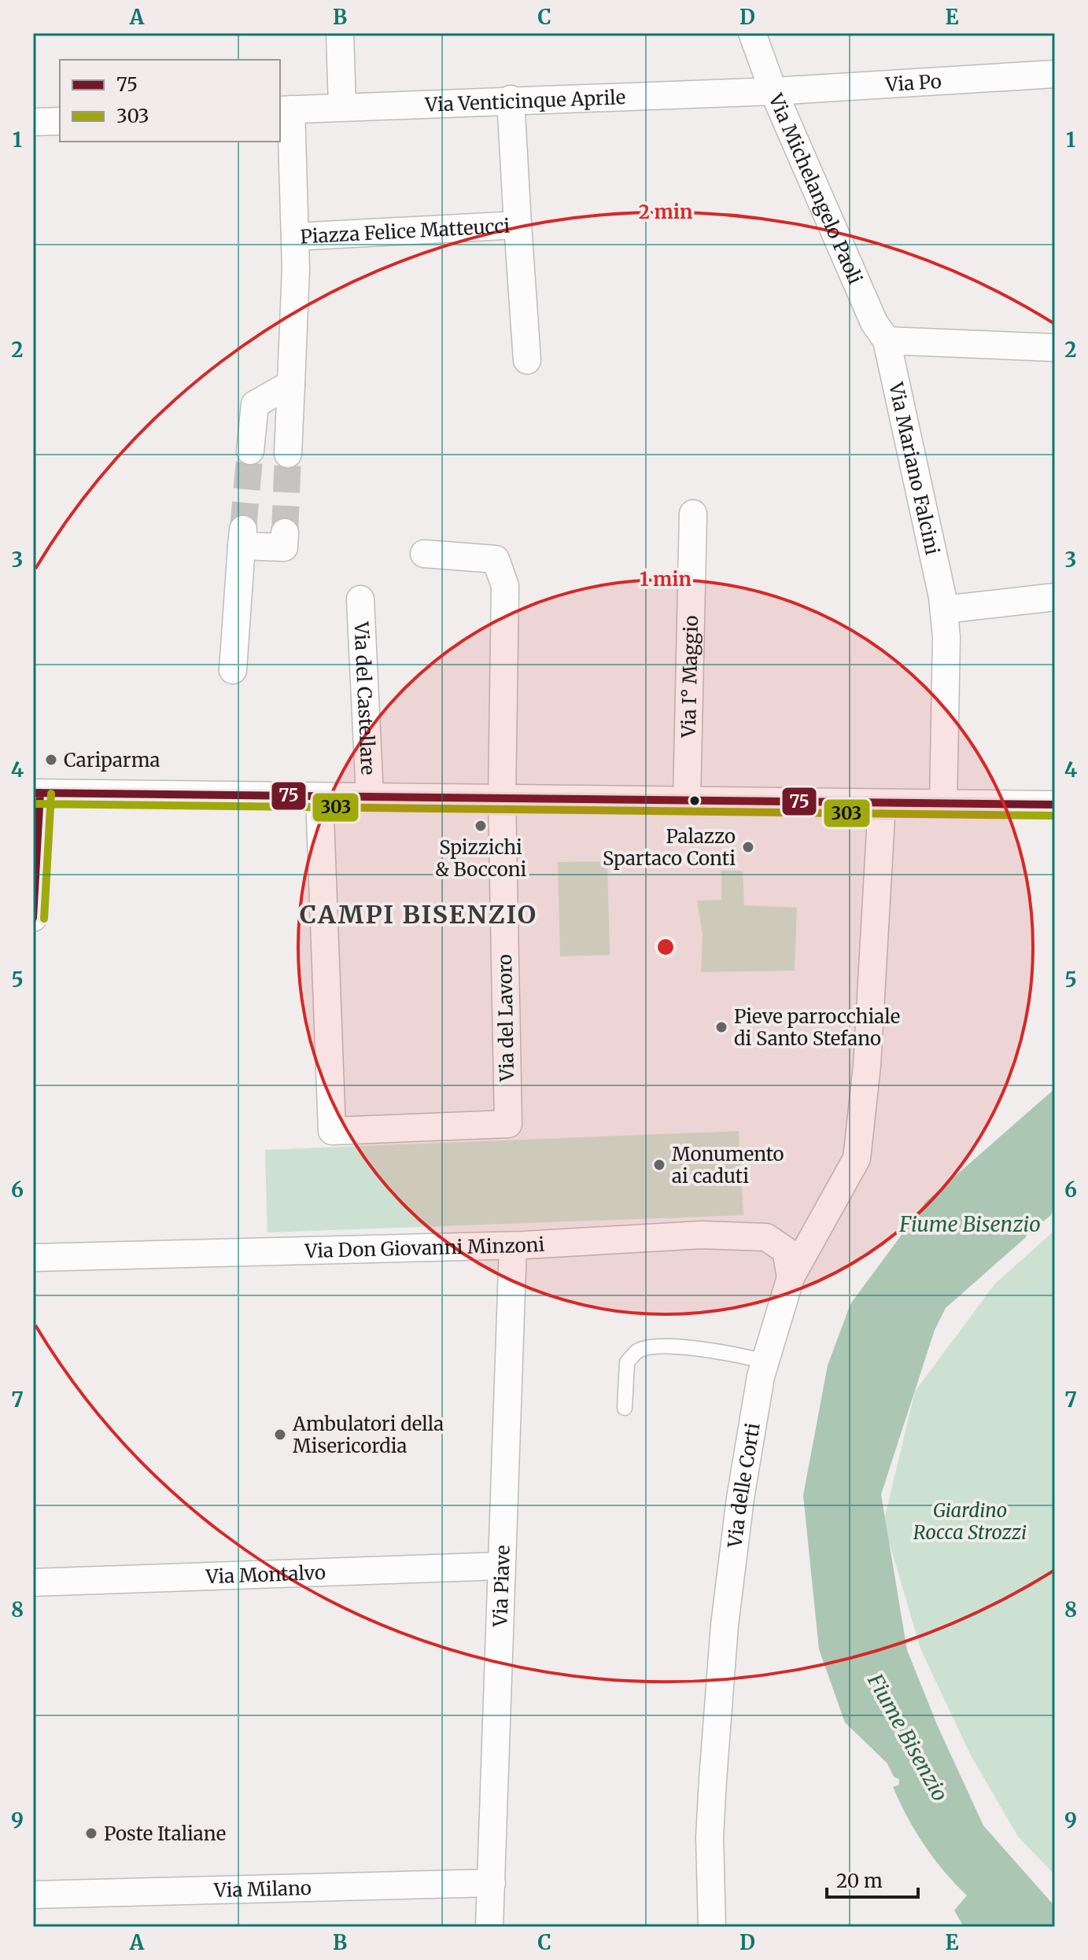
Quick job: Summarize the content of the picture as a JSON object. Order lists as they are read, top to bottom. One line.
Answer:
{"streets":{"street":["Via Po","Via Venticinque Aprile","Via Michelangelo Paoli","Piazza Felice Matteucci","Via Mariano Falcini","Via I° Maggio","Via del Castellare","Via del Lavoro","Via Don Giovanni Minzoni","Via delle Corti","Via Montalvo","Via Piave","Via Milano"]},"crossings":[["Via Po","Via Venticinque Aprile"],["Via Po","Via Michelangelo Paoli"],["Via Venticinque Aprile","Via Michelangelo Paoli"],["Via Venticinque Aprile","Piazza Felice Matteucci"],["Via Michelangelo Paoli","Via Mariano Falcini"],["Via Don Giovanni Minzoni","Via delle Corti"],["Via Don Giovanni Minzoni","Via Piave"],["Via Montalvo","Via Piave"],["Via Piave","Via Milano"]],"districts":["CAMPI BISENZIO"],"water":["Fiume Bisenzio"],"parks":["Giardino Rocca Strozzi"],"places":["Cariparma","Spizzichi & Bocconi","Palazzo Spartaco Conti","Pieve parrocchiale di Santo Stefano","Monumento ai caduti","Ambulatori della Misericordia","Poste Italiane"],"lines":["transit line 75","transit line 303"],"legend":["75","303"],"scale_bar":"20 m","grid":{"columns":["A","B","C","D","E"],"rows":["1","2","3","4","5","6","7","8","9"]},"rings":["2 min","1 min"]}
